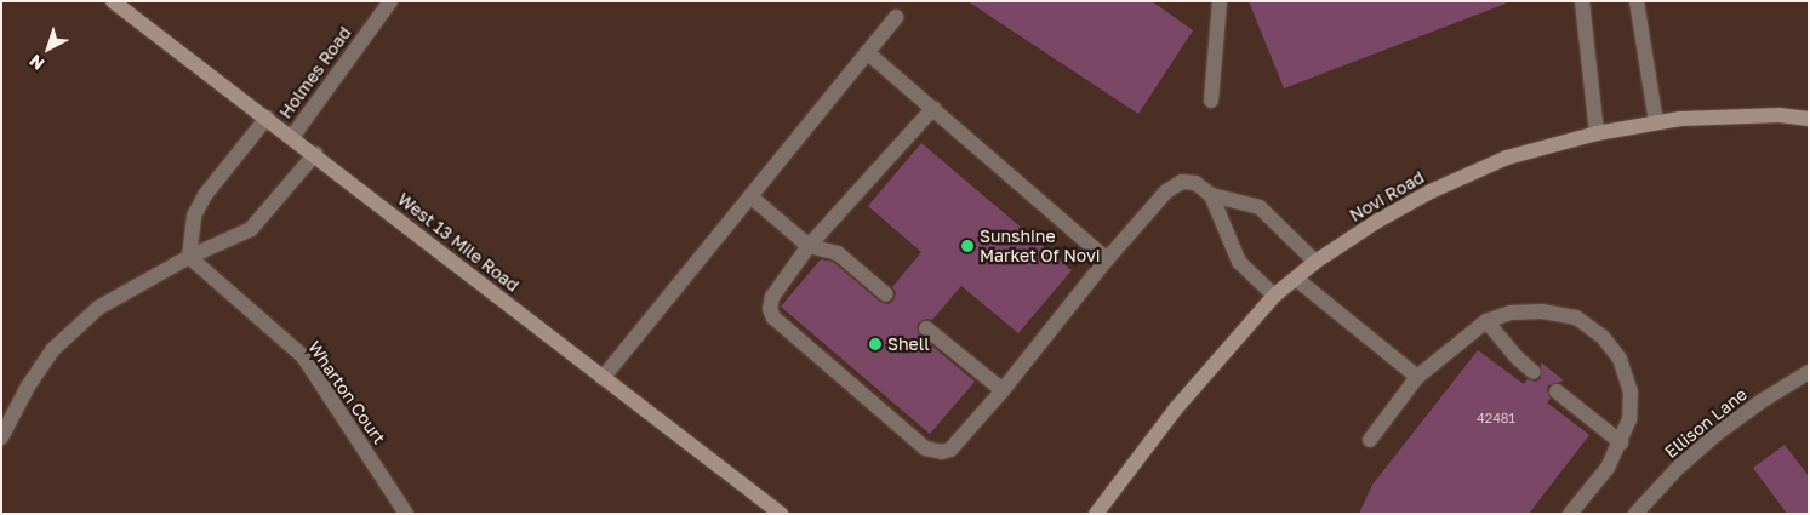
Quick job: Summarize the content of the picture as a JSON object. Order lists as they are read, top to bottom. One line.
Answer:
{"streets":{"main road":["Novi Road","West 13 Mile Road"],"street":["Holmes Road","Wharton Court","Ellison Lane"]},"crossings":[["Holmes Road","West 13 Mile Road"]],"places":["Sunshine Market Of Novi","Shell"],"house_numbers":["42481"],"north":"bottom left"}
